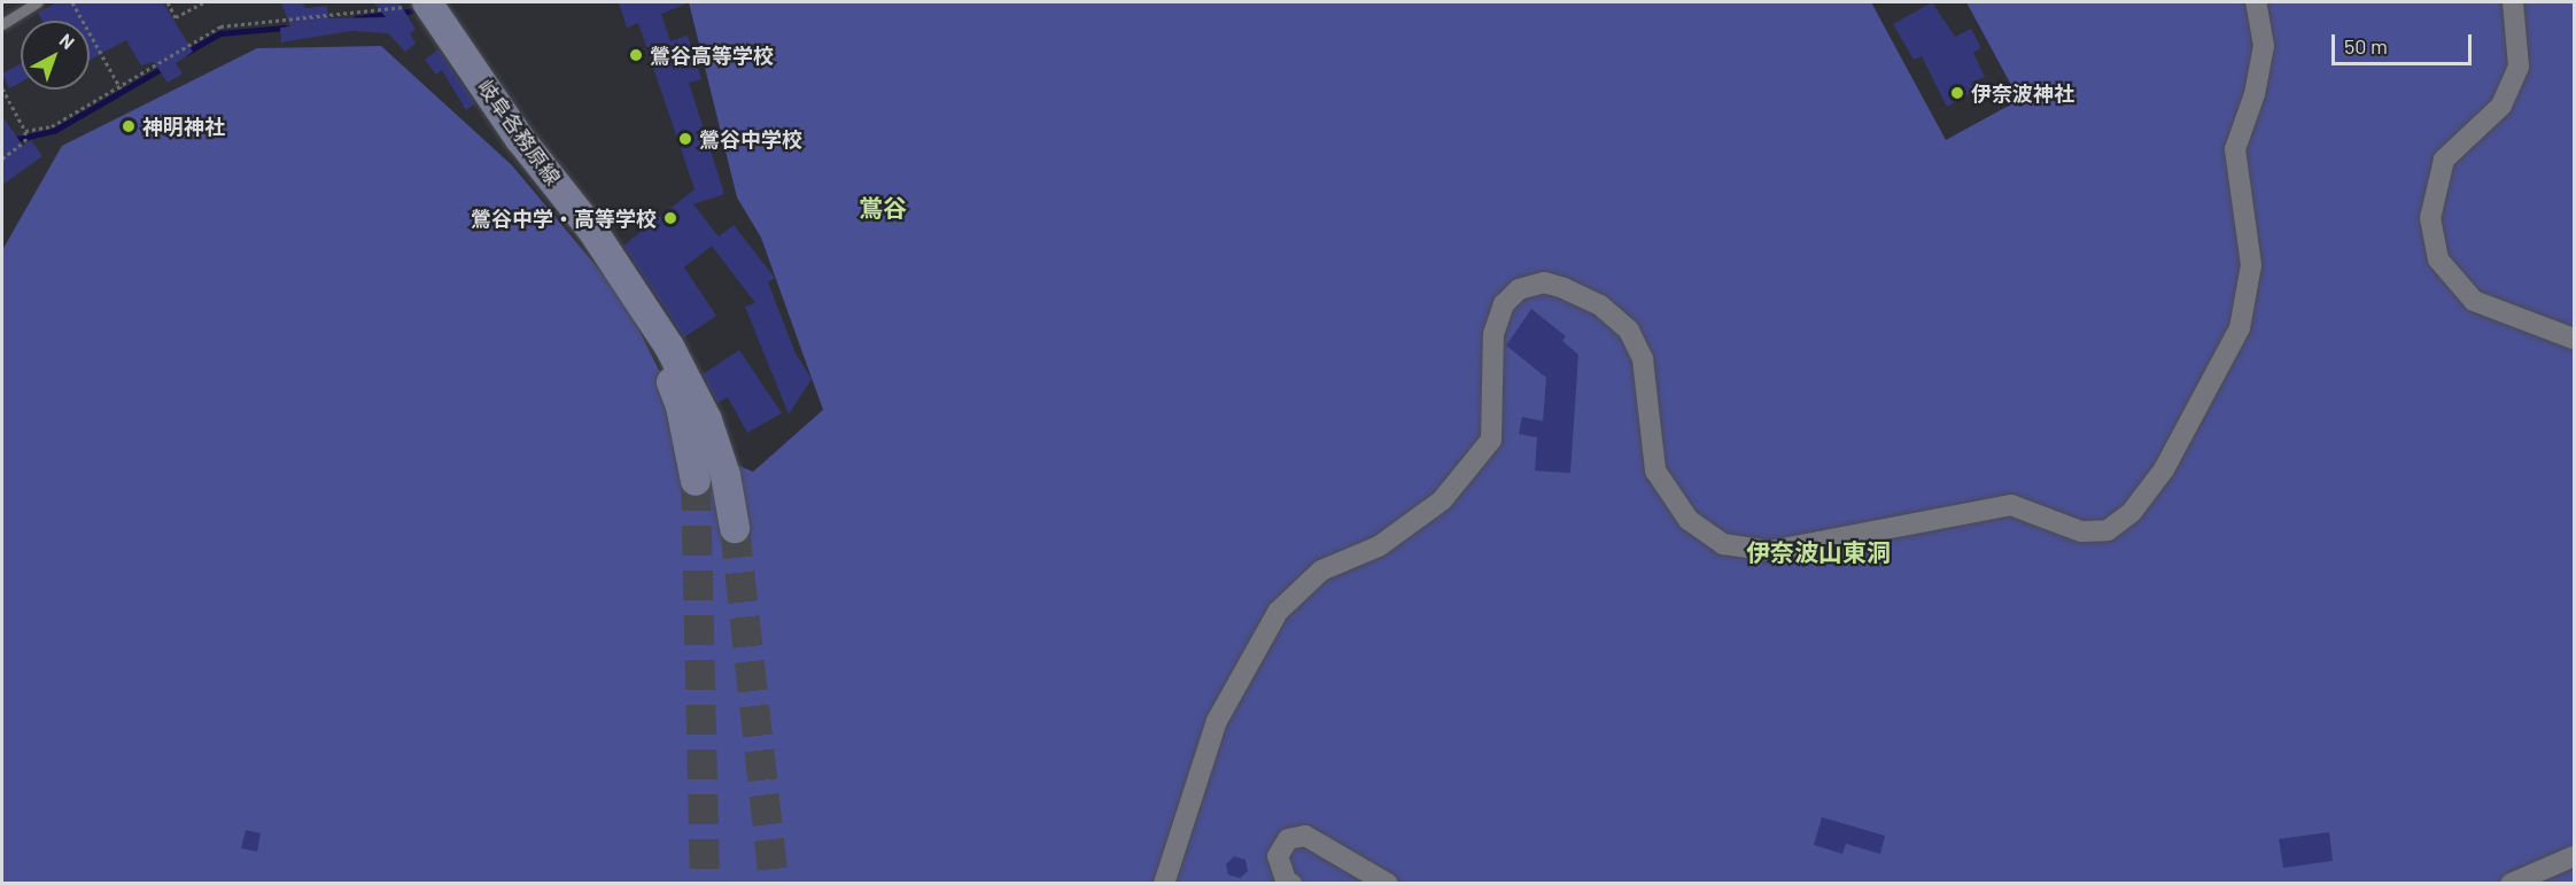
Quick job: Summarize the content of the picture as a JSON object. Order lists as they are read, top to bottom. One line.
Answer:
{"streets":{"main road":["岐阜各務原線"]},"districts":["鴬谷","伊奈波山東洞"],"places":["鶯谷高等学校","伊奈波神社","神明神社","鶯谷中学校","鶯谷中学・高等学校"],"scale_bar":"50 m","north":"top right"}
